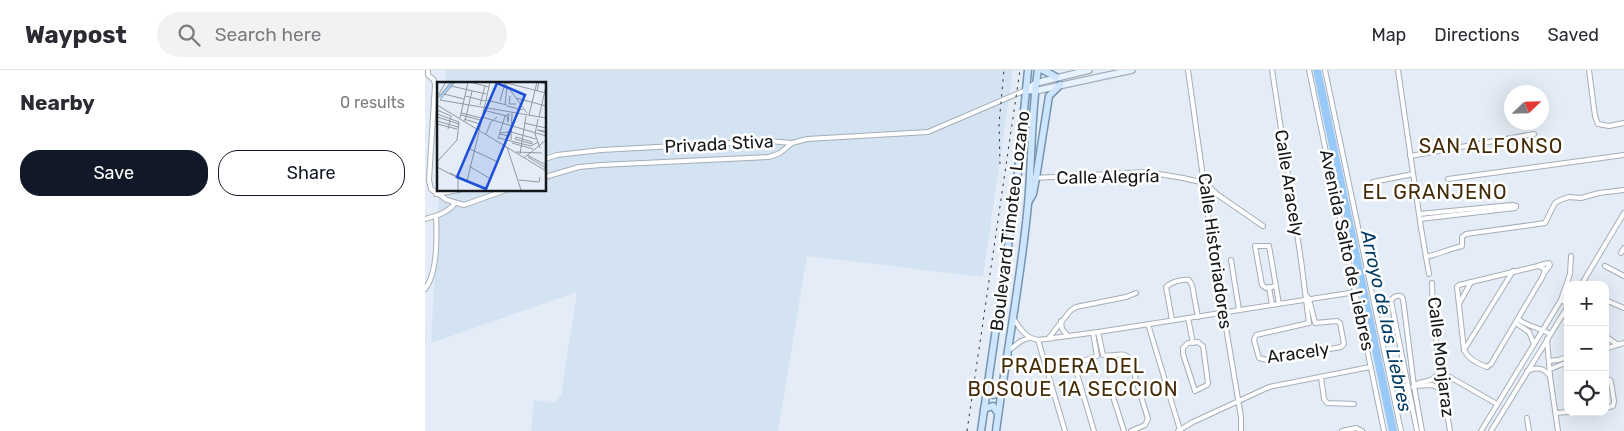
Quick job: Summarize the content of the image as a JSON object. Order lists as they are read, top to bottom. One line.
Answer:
{"streets":{"main road":["Boulevard Timoteo Lozano"],"street":["Privada Stiva","Calle Alegría","Calle Aracely","Avenida Salto de Liebres","Calle Historiadores","Aracely","Calle Monjaraz"]},"crossings":[["Calle Alegría","Boulevard Timoteo Lozano"],["Calle Alegría","Calle Historiadores"],["Calle Aracely","Aracely"]],"districts":["SAN ALFONSO","EL GRANJENO","PRADERA DEL BOSQUE 1A SECCION"],"water":["Arroyo de las Liebres"],"north":"top right","page":{"header":"Waypost","search":"Search here","nav":["Map","Directions","Saved"],"heading":["Nearby","0 results"],"buttons":["Save","Share"],"map_buttons":["+","−"]}}
